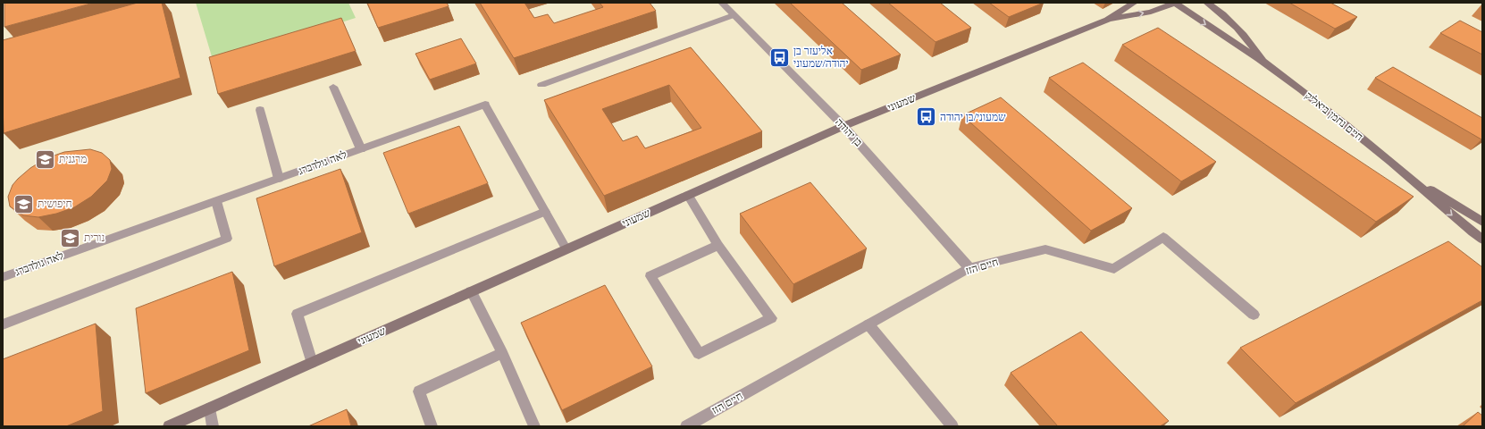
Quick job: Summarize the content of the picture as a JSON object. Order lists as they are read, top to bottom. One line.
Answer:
{"streets":{"street":["שמעוני","חיים נחמן ביאליק","בן יהודה","לאה גולדברג","חיים הזז"]},"crossings":[["שמעוני","חיים נחמן ביאליק"],["שמעוני","בן יהודה"],["שמעוני","לאה גולדברג"],["בן יהודה","חיים הזז"]],"places":{"bus stop":["אליעזר בן יהודה/שמעוני","שמעוני/בן יהודה"],"school or university":["מרגנית","חיפושית","נורית"]}}
